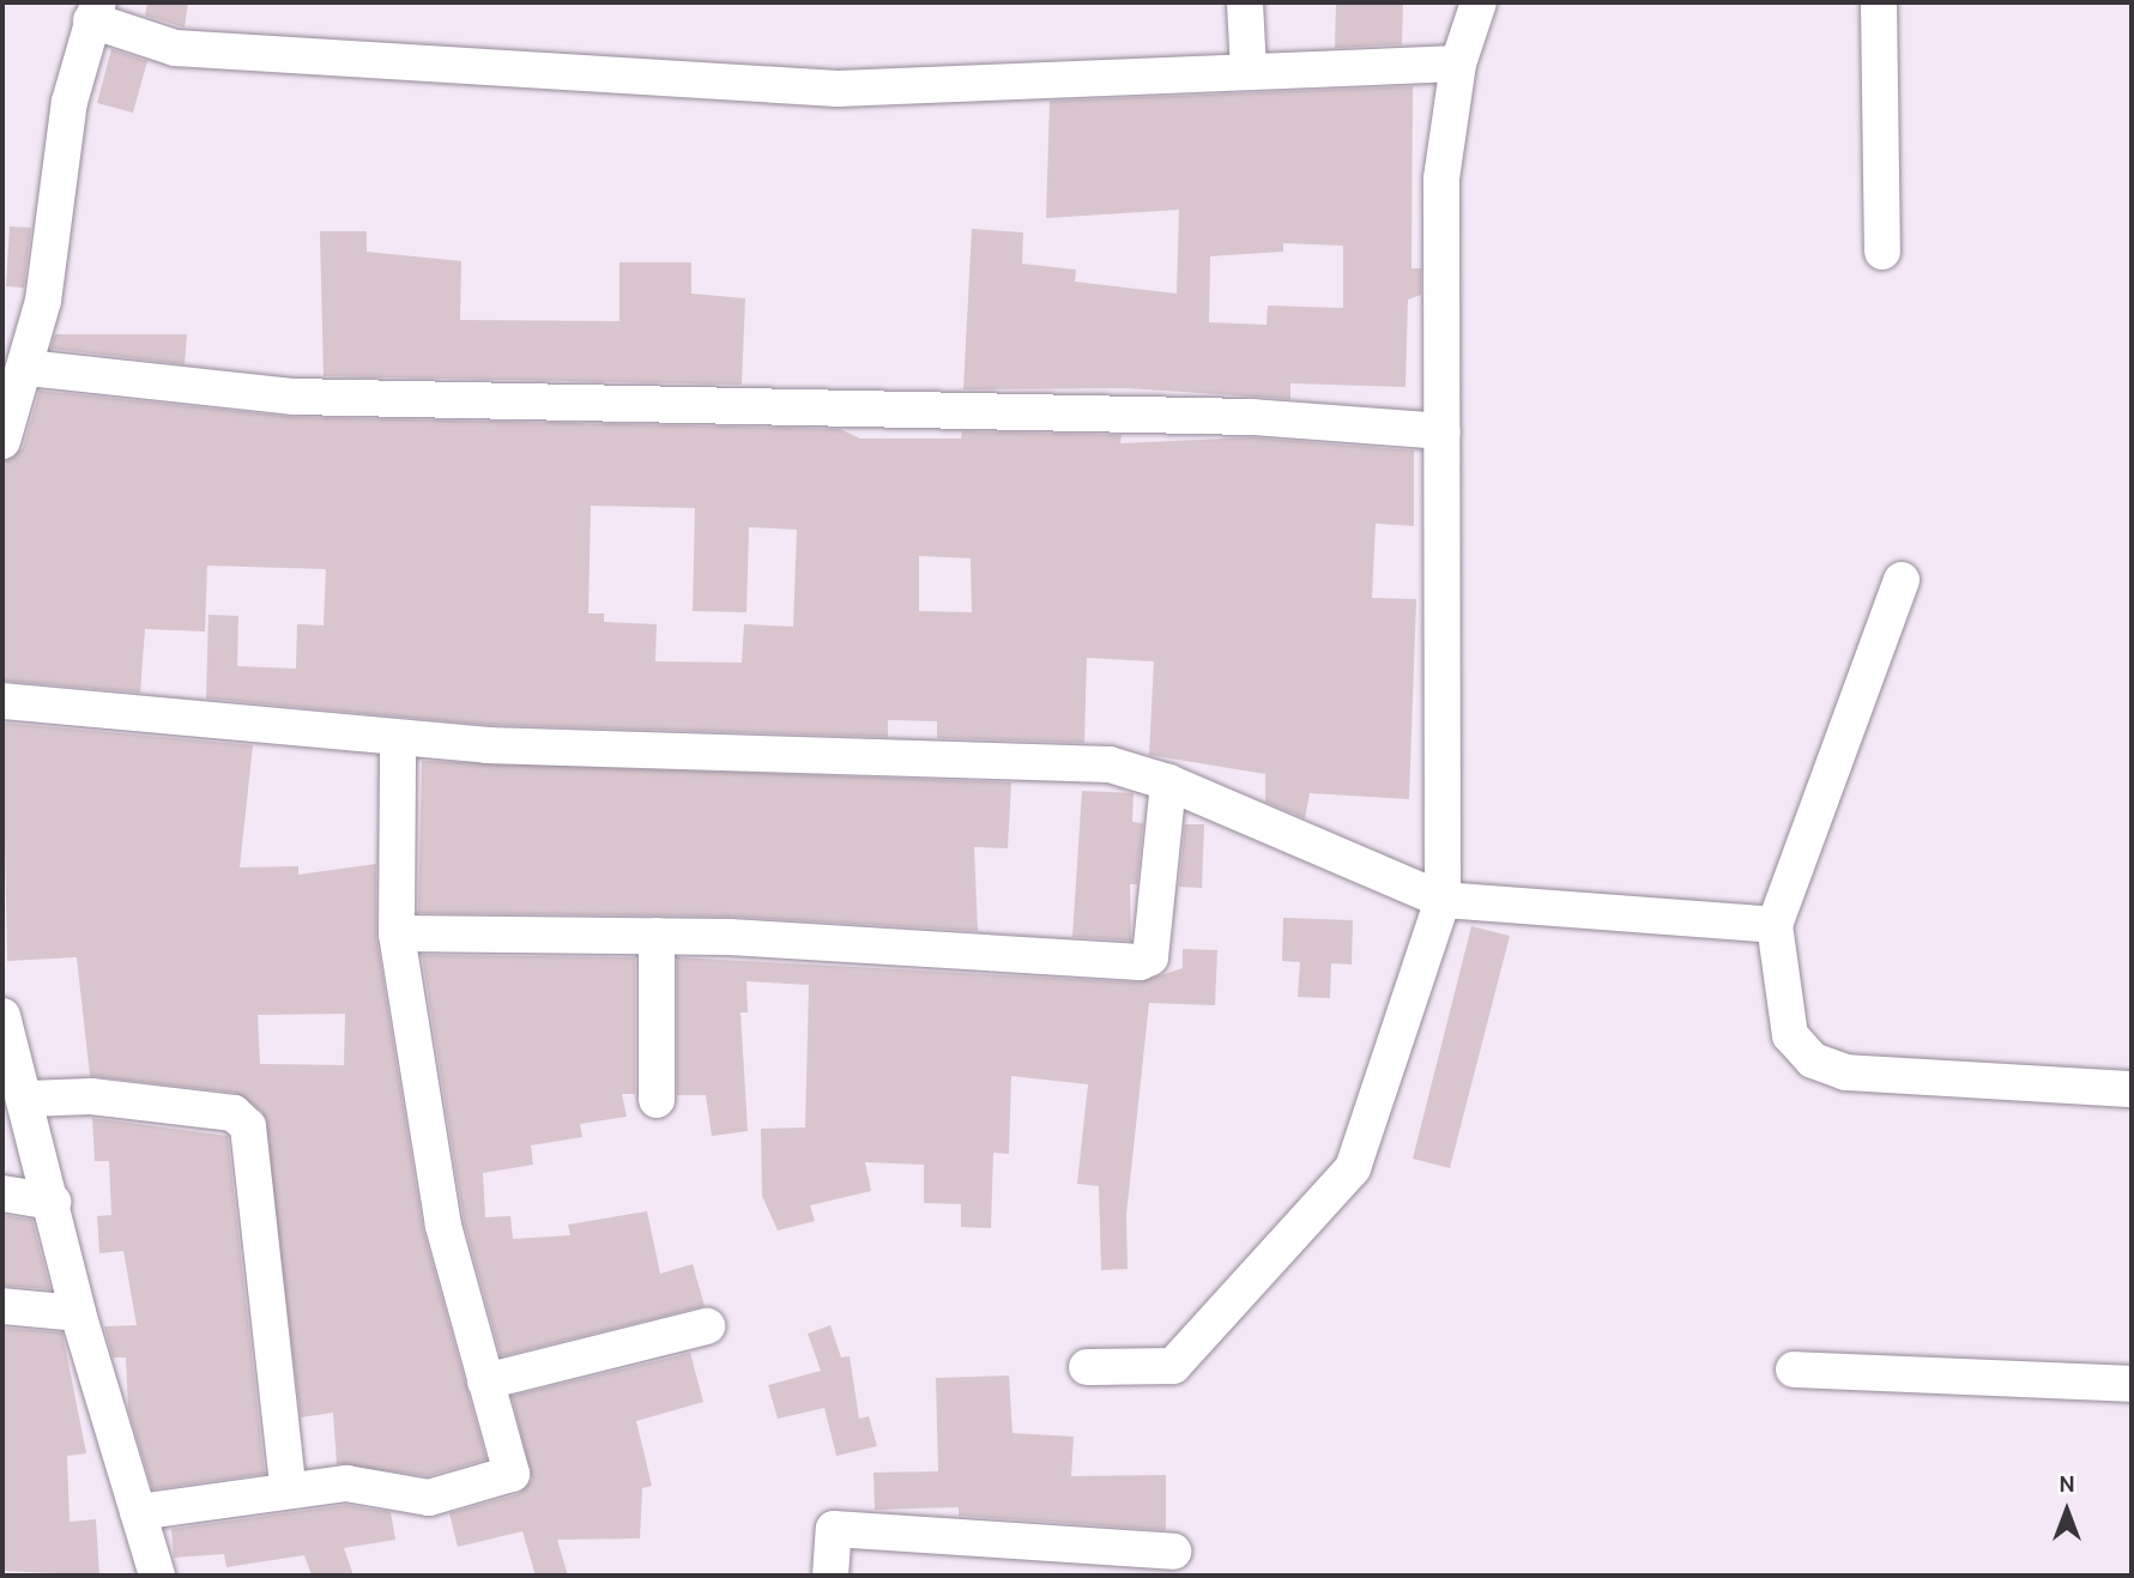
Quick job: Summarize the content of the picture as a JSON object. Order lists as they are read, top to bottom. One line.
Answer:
{"north":"top"}
